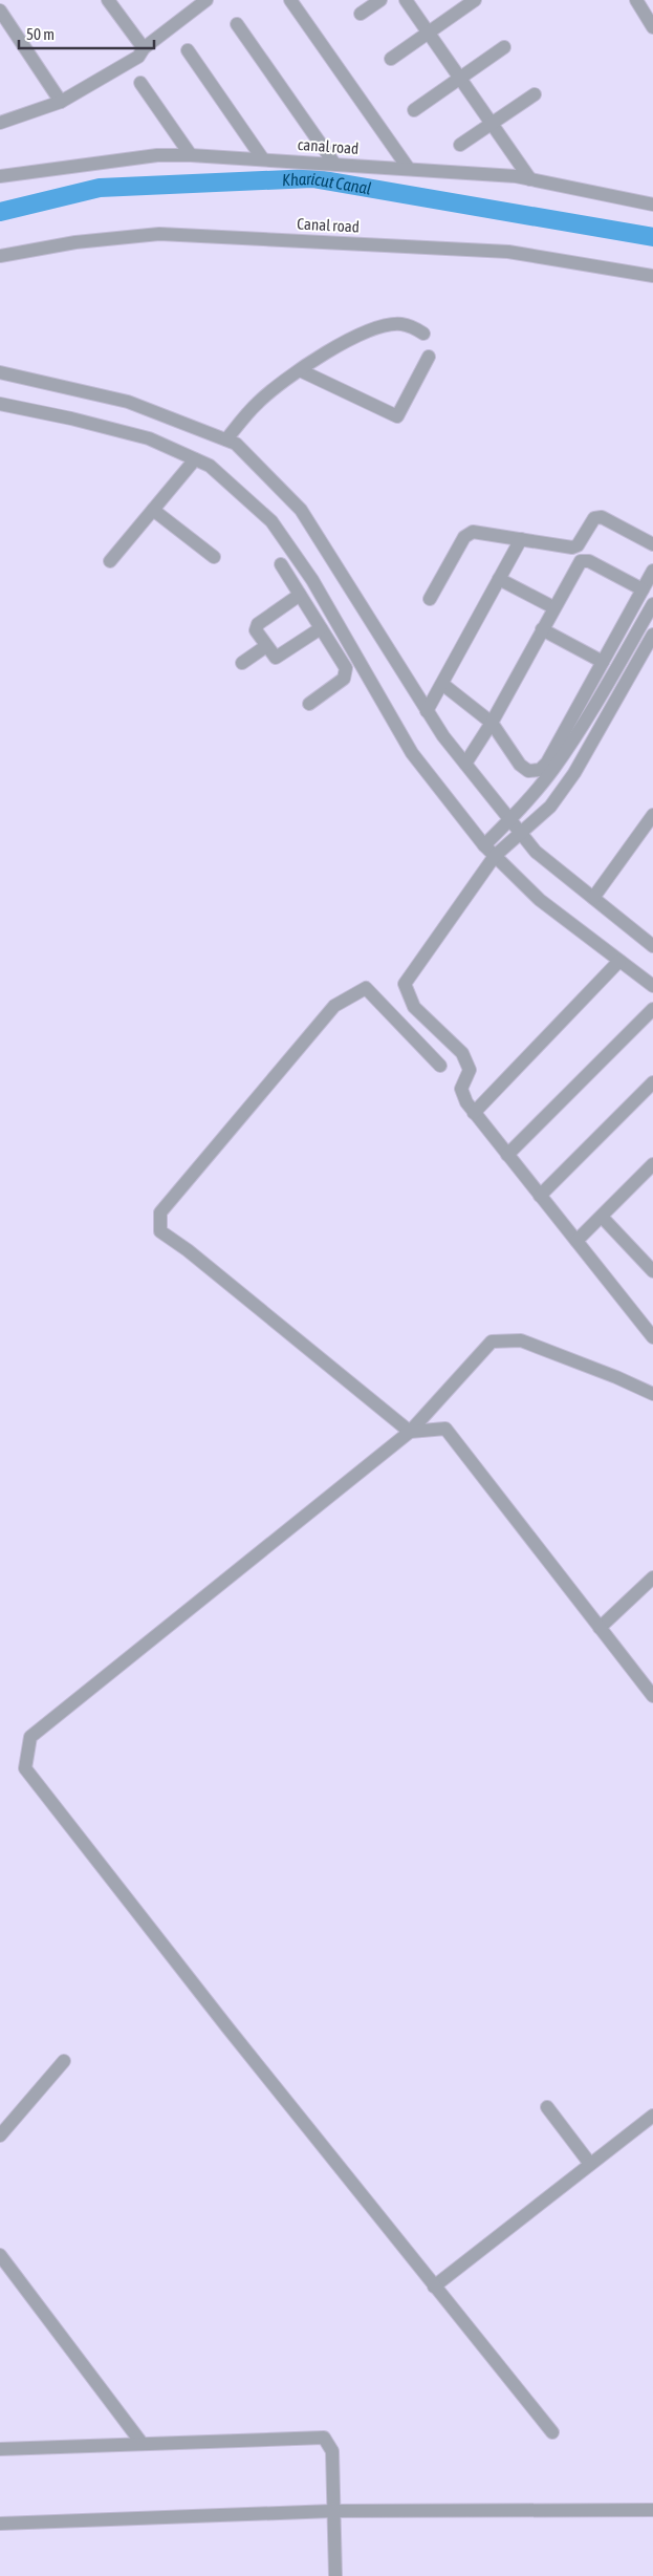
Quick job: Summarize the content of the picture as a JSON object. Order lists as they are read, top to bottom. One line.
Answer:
{"streets":{"street":["canal road","Canal road"]},"water":["Kharicut Canal"],"scale_bar":"50 m"}
